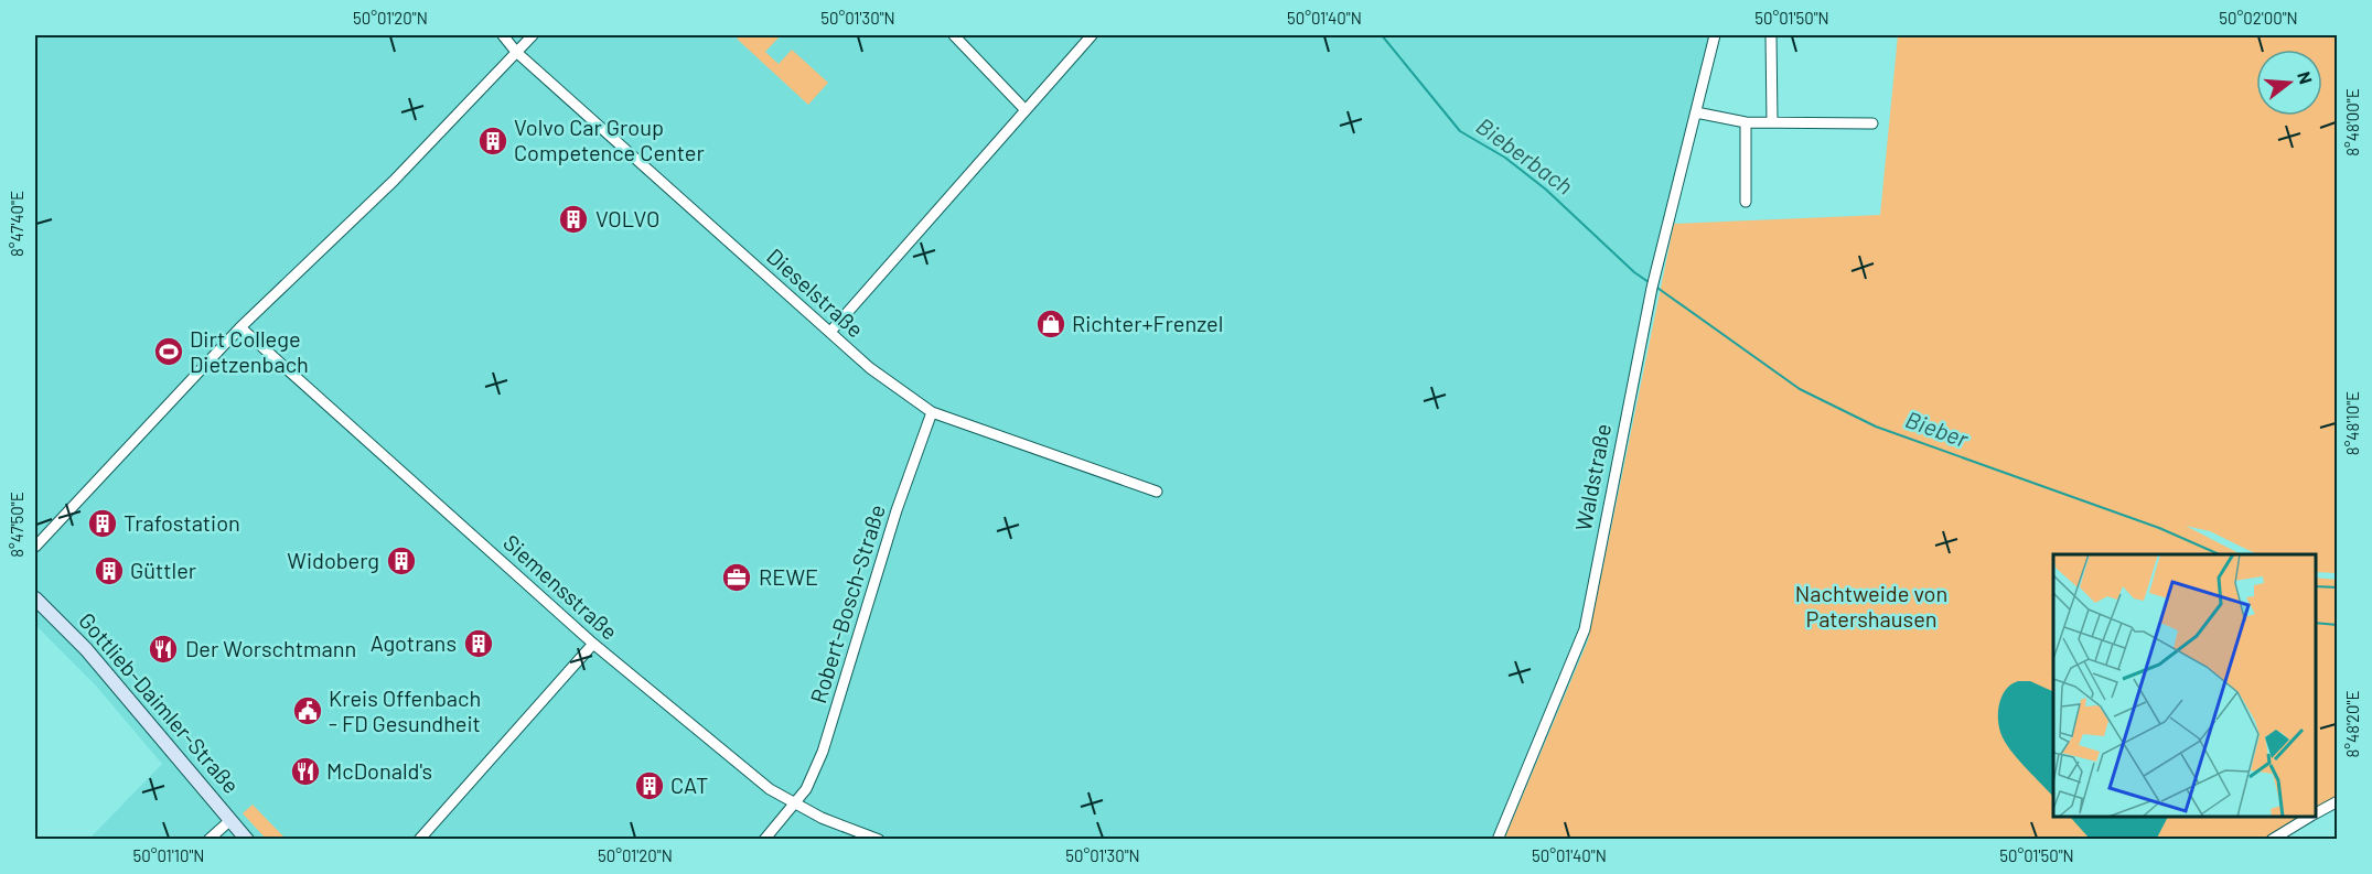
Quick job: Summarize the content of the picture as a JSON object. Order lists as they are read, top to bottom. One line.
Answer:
{"streets":{"street":["Dieselstraße","Waldstraße","Siemensstraße","Robert-Bosch-Straße","Gottlieb-Daimler-Straße"]},"crossings":[["Dieselstraße","Robert-Bosch-Straße"],["Siemensstraße","Robert-Bosch-Straße"]],"water":["Bieberbach","Bieber"],"parks":["Nachtweide von Patershausen"],"places":{"building":["Volvo Car Group Competence Center","VOLVO","Trafostation","Widoberg","Güttler","Agotrans","CAT"],"shop":["Richter+Frenzel"],"sports":["Dirt College Dietzenbach"],"office":["REWE"],"restaurant":["Der Worschtmann","McDonald's"],"public building":["Kreis Offenbach - FD Gesundheit"]},"north":"right","coordinates":["50°01'20\"N","50°01'30\"N","50°01'40\"N","50°01'50\"N","50°02'00\"N","8°48'00\"E","8°47'40\"E","8°48'10\"E","8°47'50\"E","8°48'20\"E","50°01'10\"N"]}
